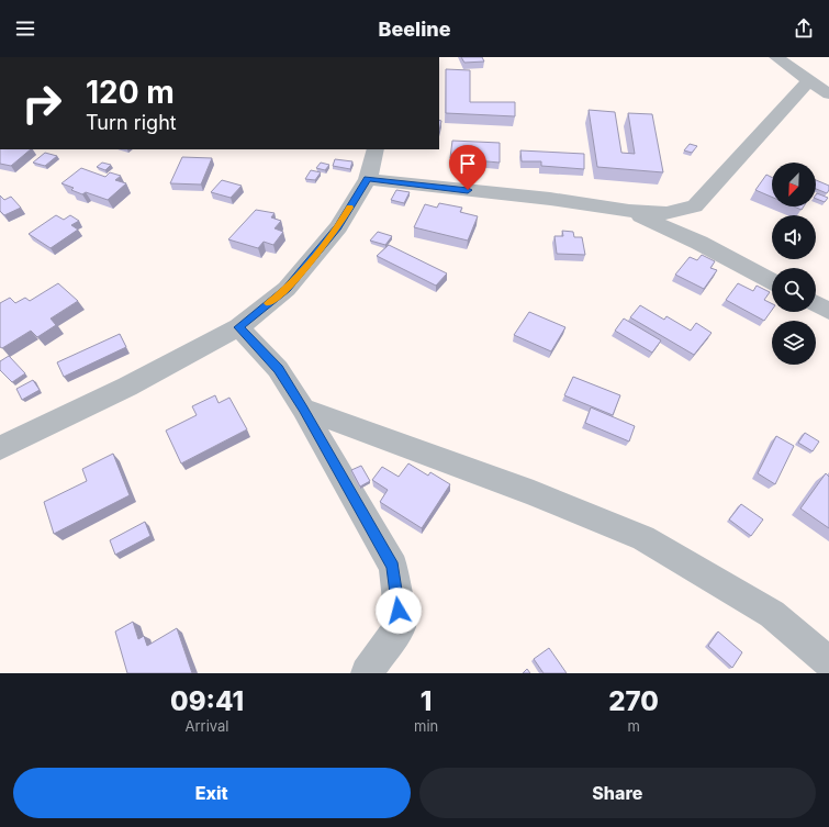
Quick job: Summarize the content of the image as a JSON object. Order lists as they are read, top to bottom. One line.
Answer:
{"north":"bottom left","page":{"header":"Beeline","turn":["120 m","Turn right"],"eta":["09:41","Arrival","1","min","270","m"],"buttons":["Exit","Share"]}}
